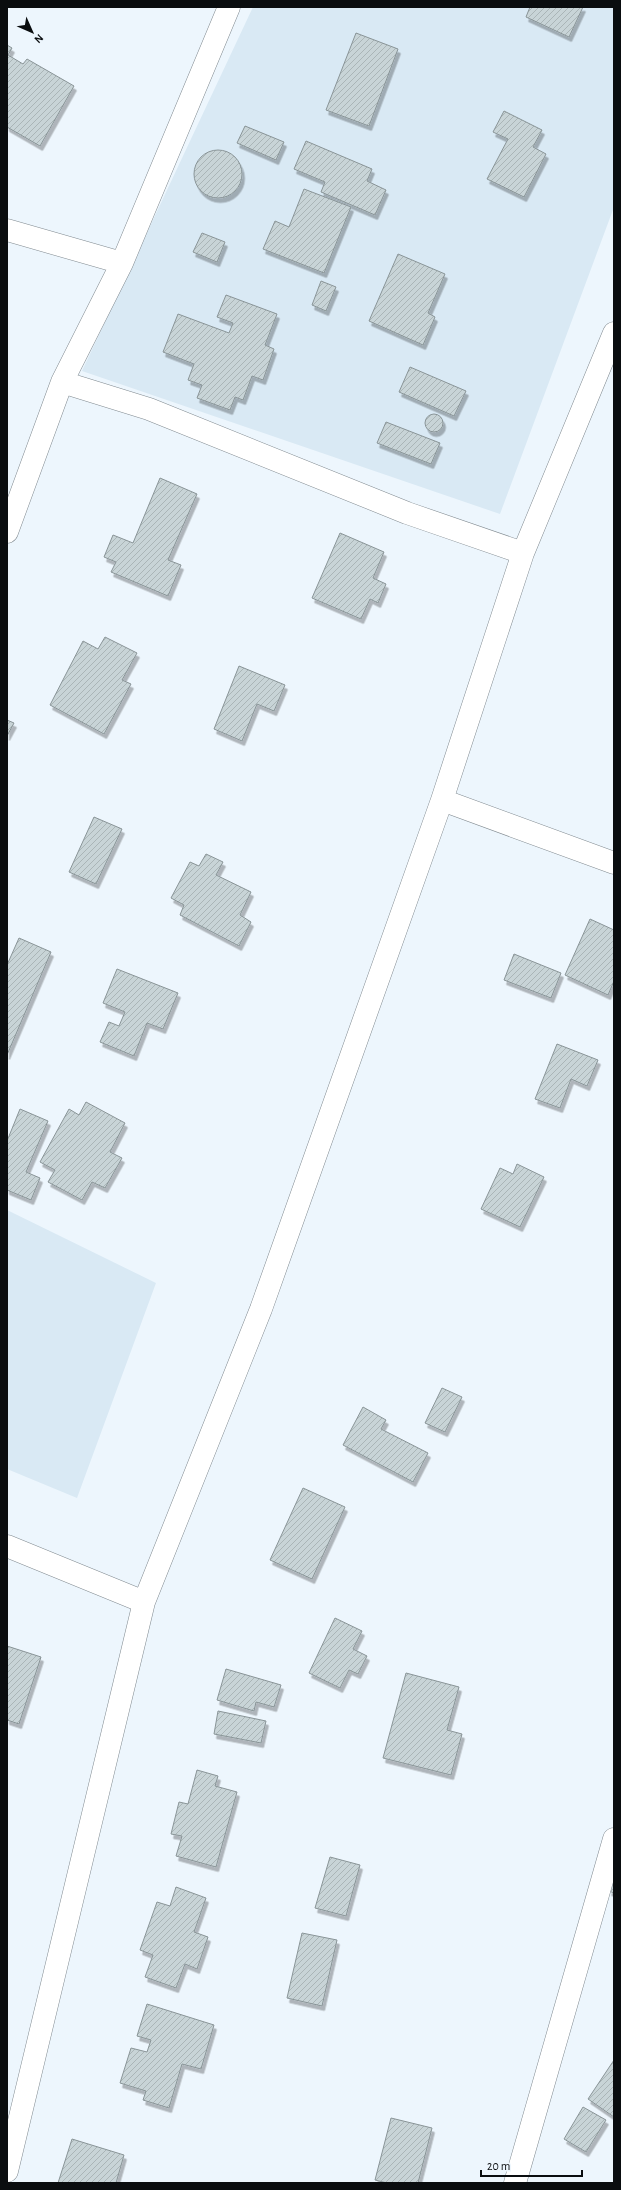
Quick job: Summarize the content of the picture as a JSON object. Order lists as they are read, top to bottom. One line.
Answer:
{"scale_bar":"20 m","north":"bottom right"}
